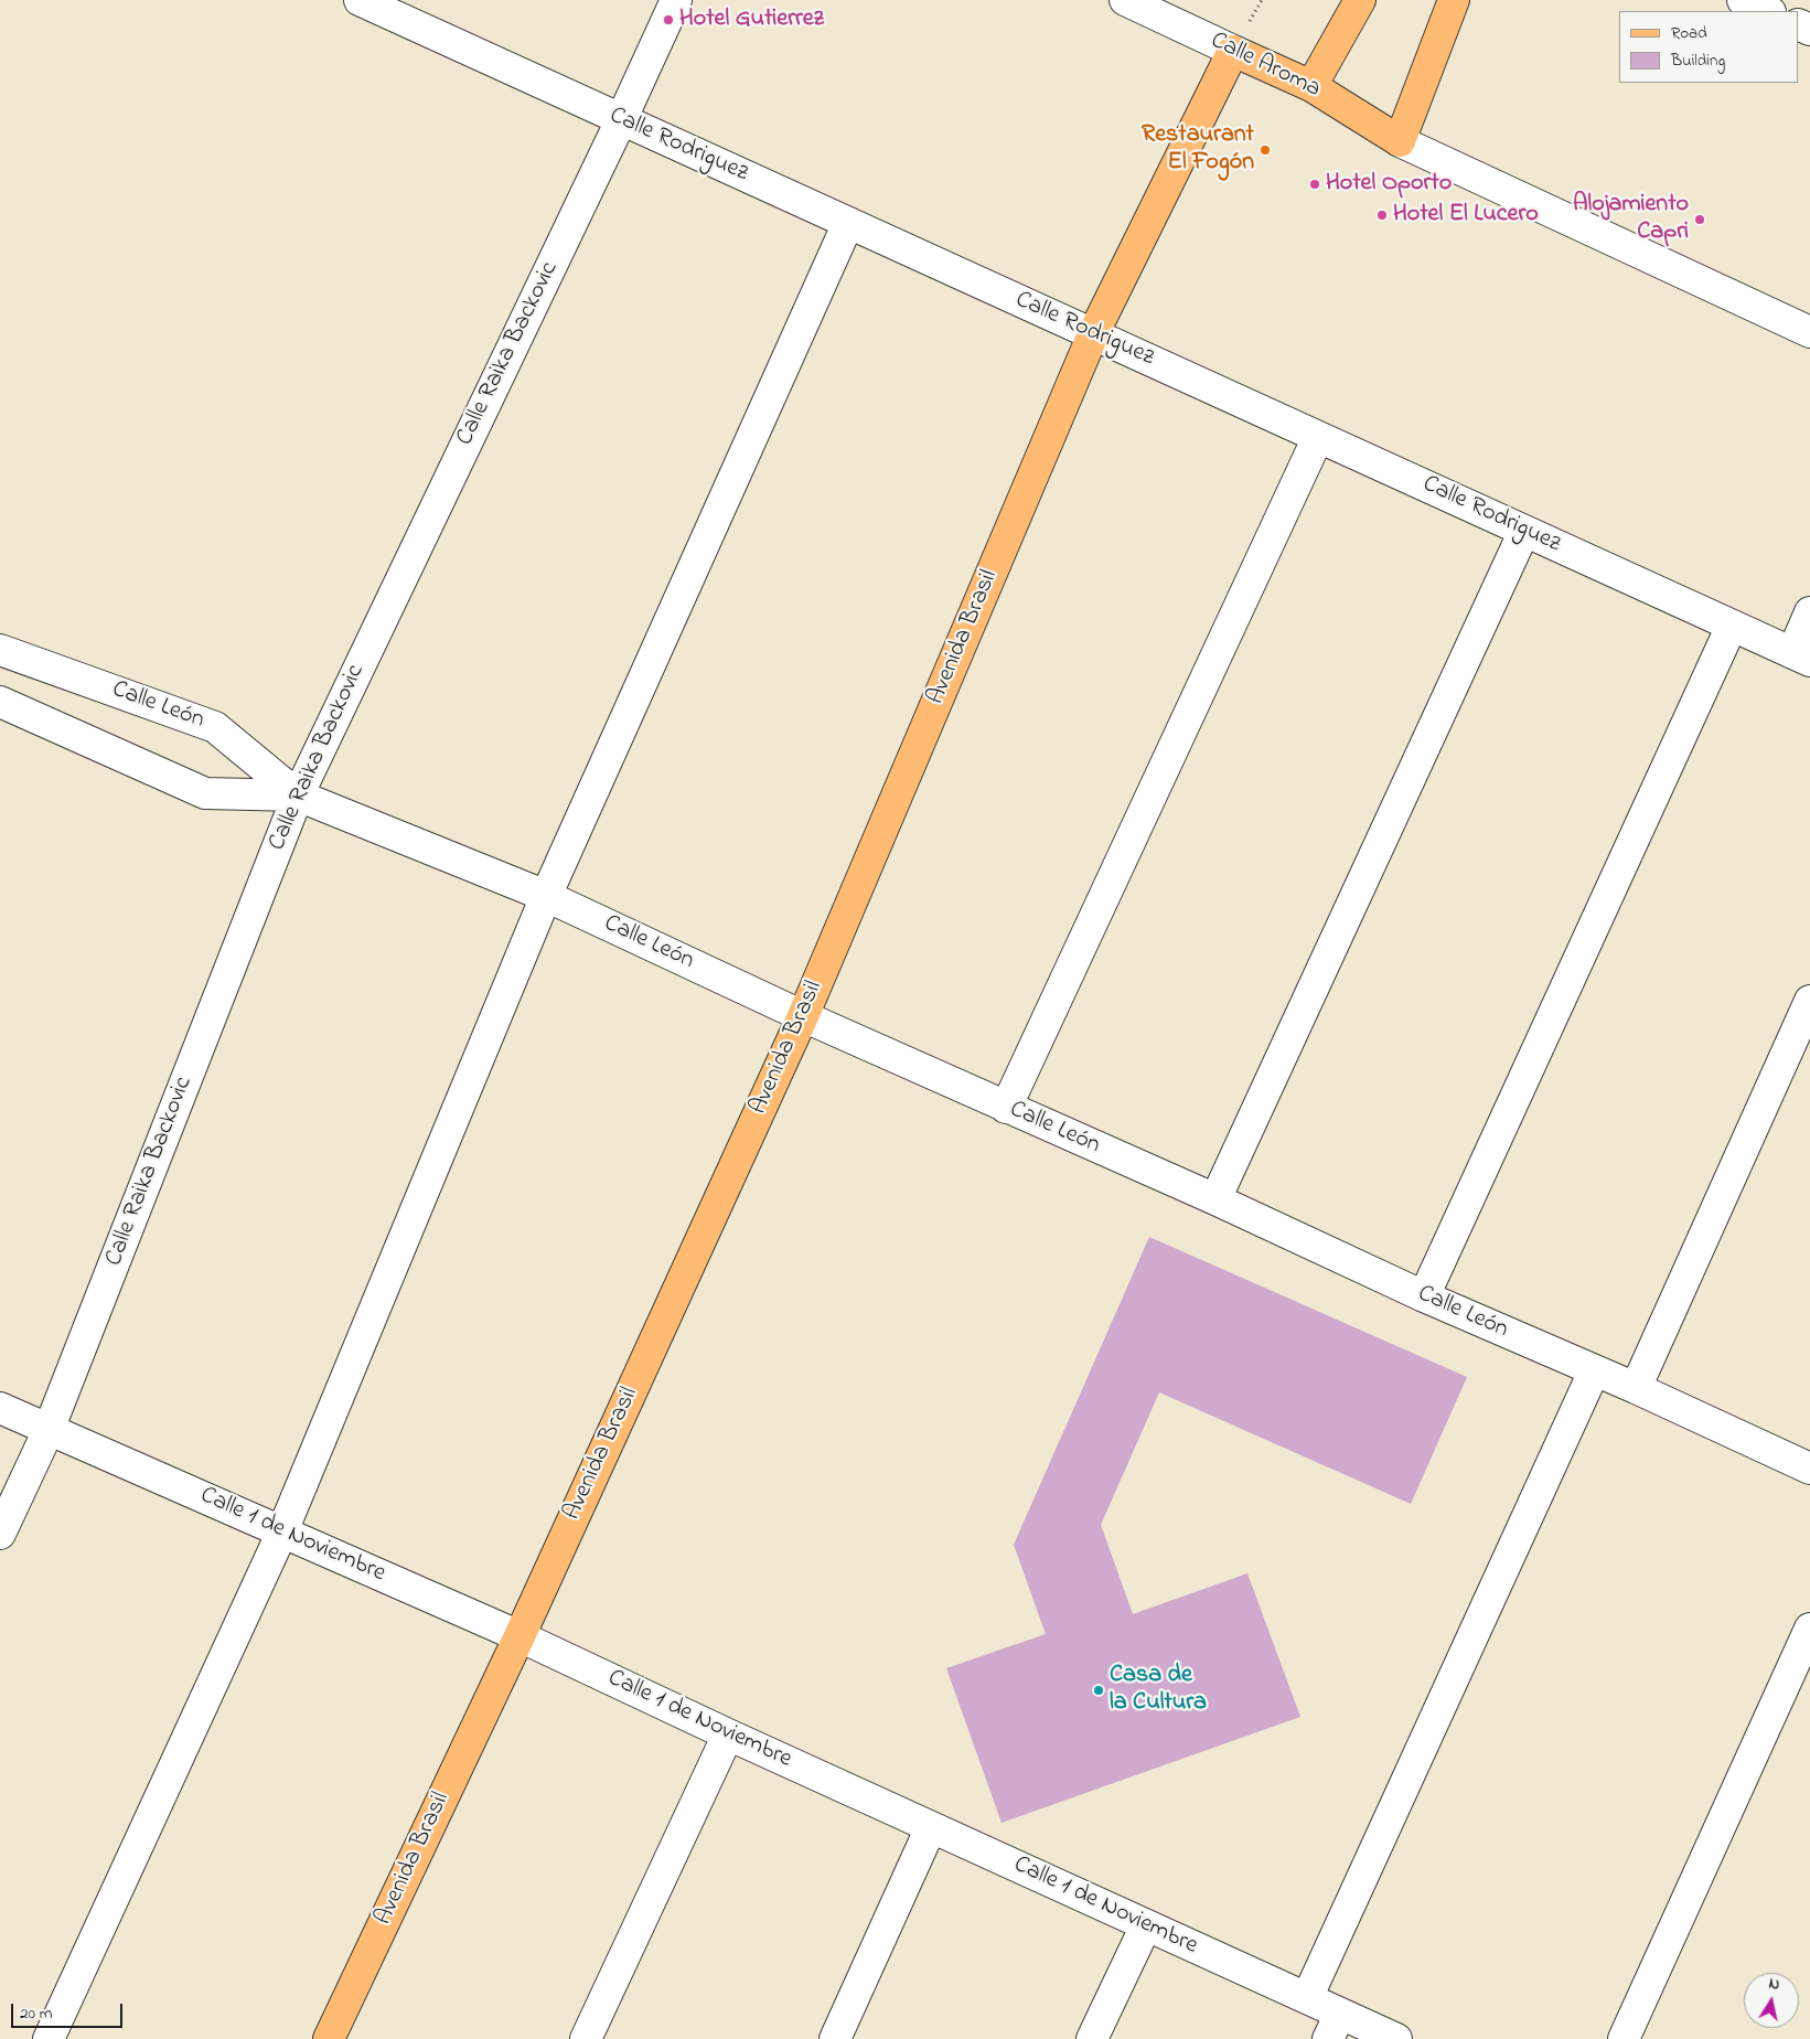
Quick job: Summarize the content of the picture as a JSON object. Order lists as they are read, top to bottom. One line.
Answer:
{"streets":{"main road":["Calle Aroma","Avenida Brasil"],"street":["Calle Rodriguez","Calle Raika Backovic","Calle León","Calle 1 de Noviembre"]},"crossings":[["Calle Aroma","Avenida Brasil"],["Calle Rodriguez","Calle Raika Backovic"],["Calle Rodriguez","Avenida Brasil"],["Calle Raika Backovic","Calle León"],["Calle Raika Backovic","Calle 1 de Noviembre"],["Avenida Brasil","Calle León"],["Avenida Brasil","Calle 1 de Noviembre"]],"places":["Hotel Gutierrez","Restaurant El Fogón","Hotel Oporto","Hotel El Lucero","Alojamiento Capri","Casa de la Cultura"],"legend":["Road","Building"],"scale_bar":"20 m","north":"top"}
